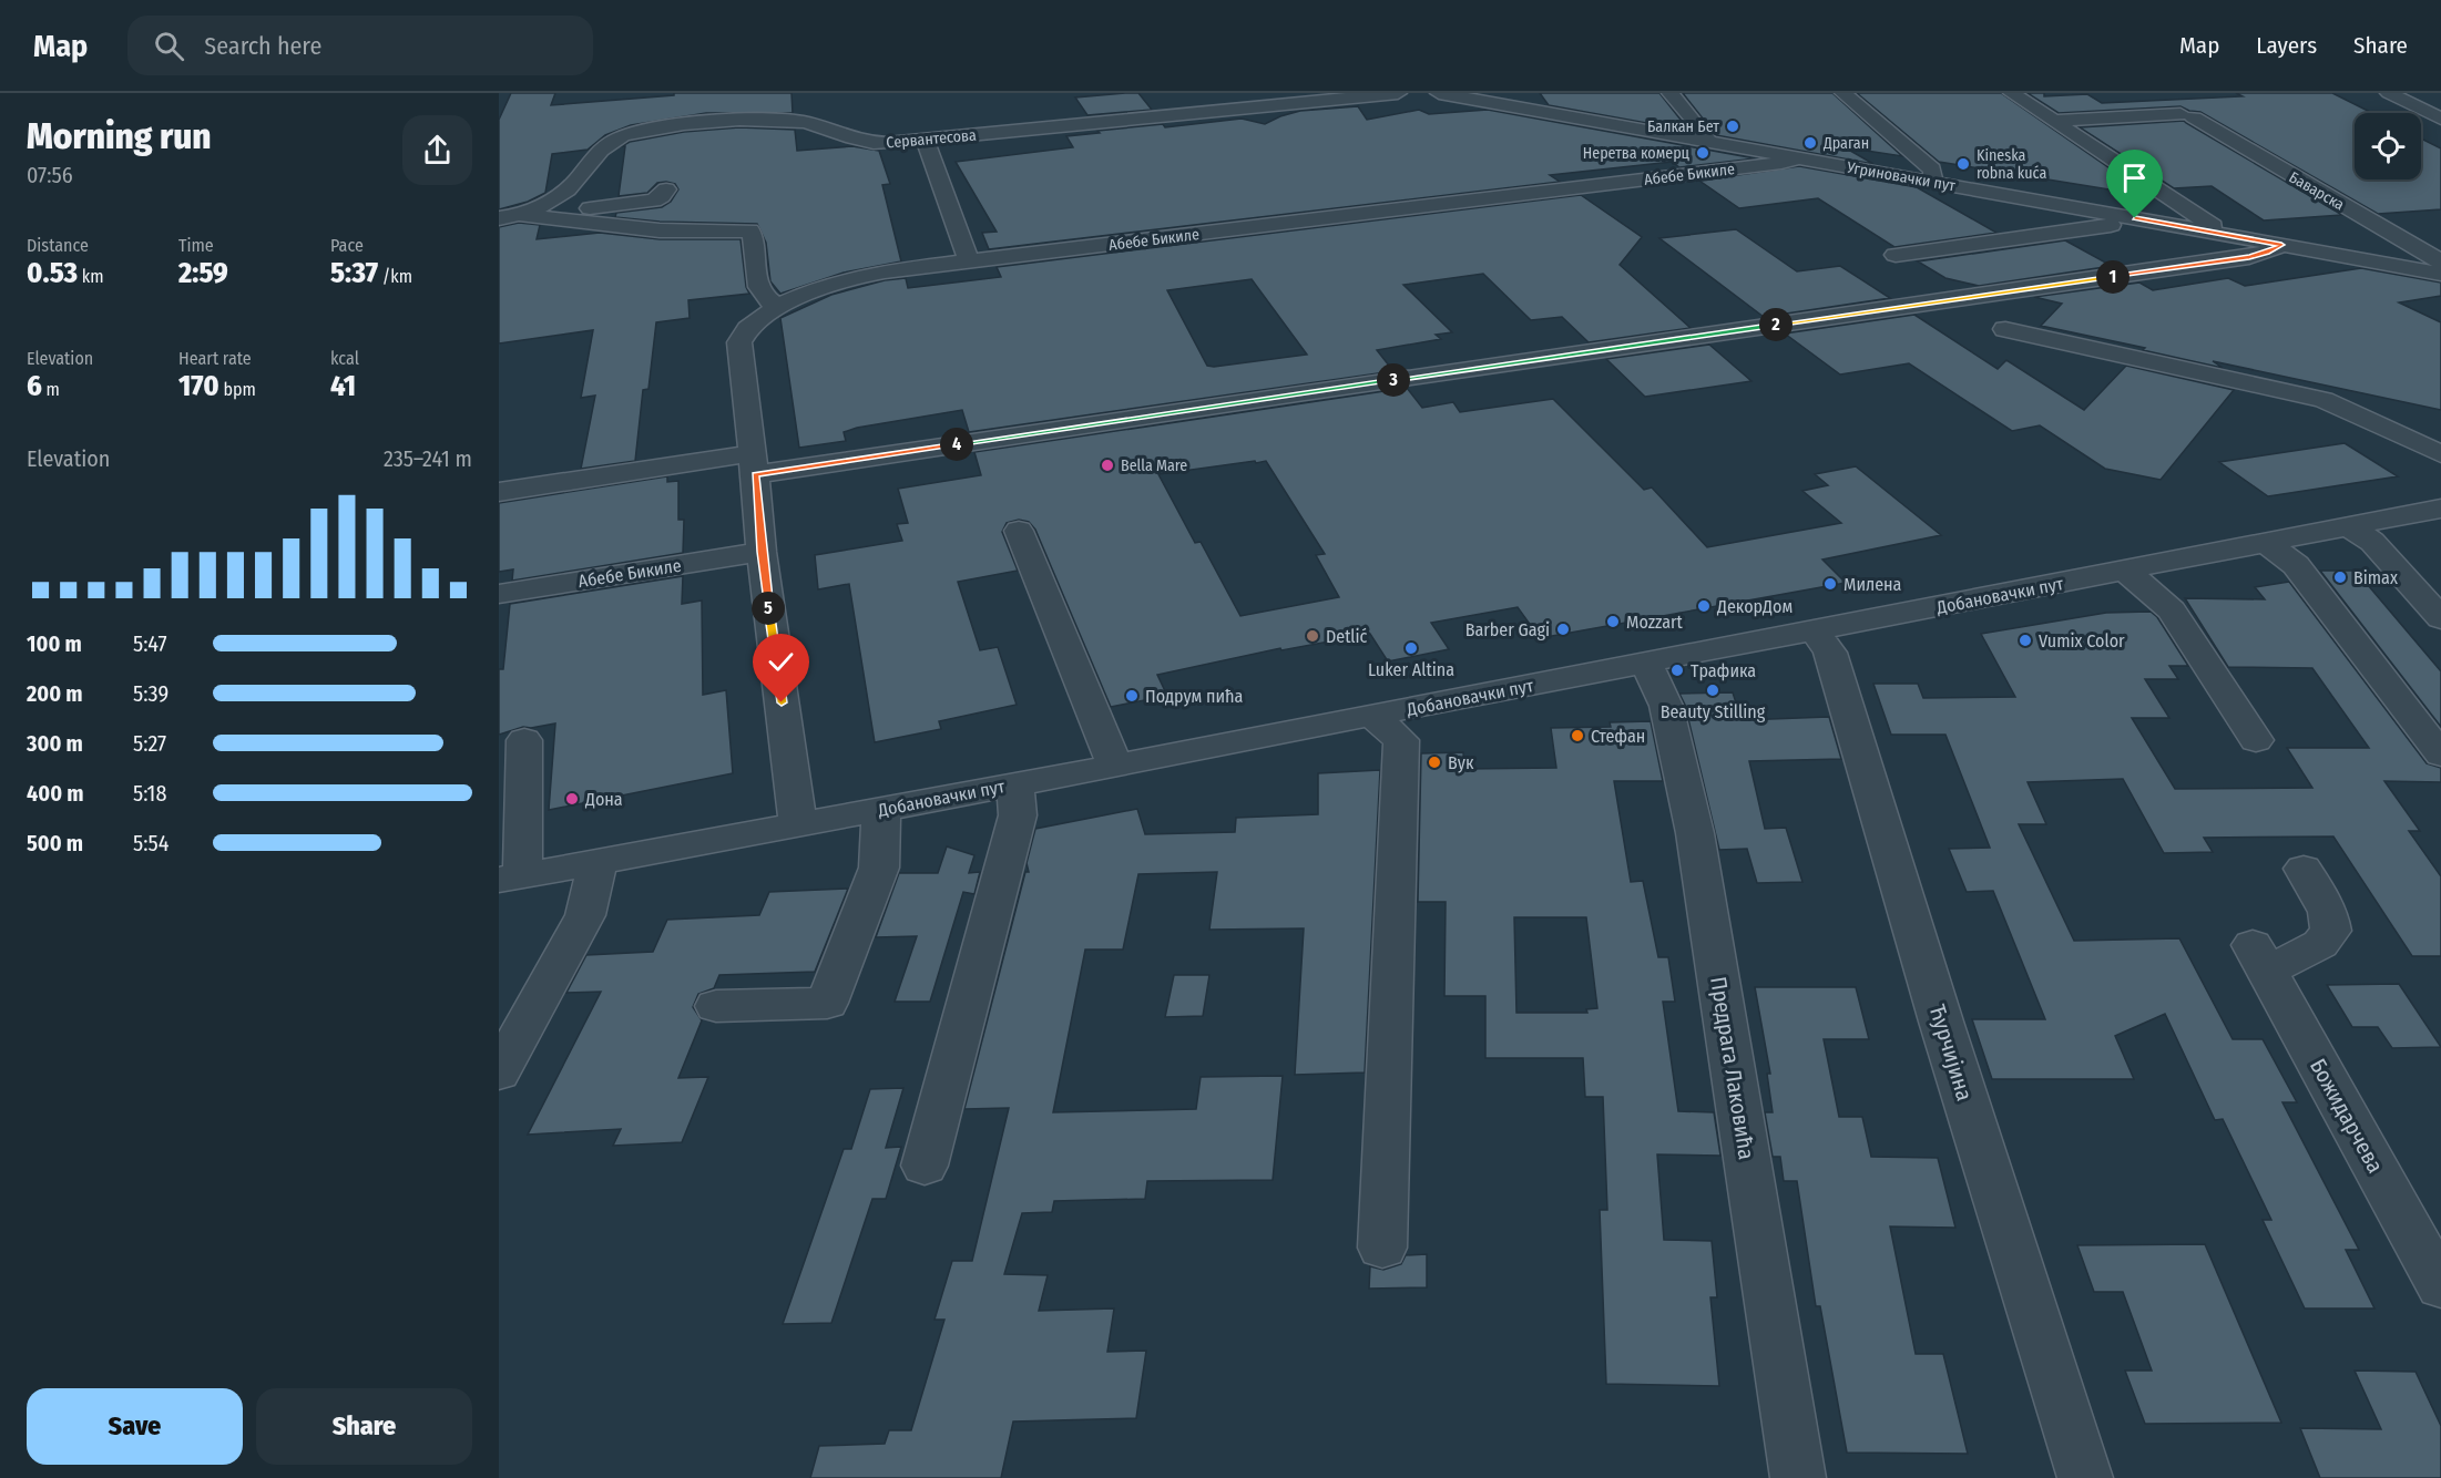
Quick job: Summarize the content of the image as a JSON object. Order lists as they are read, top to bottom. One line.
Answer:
{"streets":{"street":["Сервантесова","Абебе Бикиле","Угриновачки пут","Баварска","Добановачки пут","Ћурчијина","Предрага Лаковића","Божидарчева"]},"crossings":[["Абебе Бикиле","Угриновачки пут"],["Абебе Бикиле","Добановачки пут"],["Добановачки пут","Ћурчијина"],["Добановачки пут","Предрага Лаковића"]],"places":["Балкан Бет","Драган","Неретва комерц","Kineska robna kuća","Bella Mare","Bimax","Милена","ДекорДом","Mozzart","Barber Gagi","Detlić","Vumix Color","Luker Altina","Трафика","Beauty Stilling","Подрум пића","Стефан","Вук","Дона"],"page":{"header":"Map","search":"Search here","nav":["Map","Layers","Share"],"heading":["Morning run","07:56"],"stats":[["Distance","0.53 km"],["Time","2:59"],["Pace","5:37 /km"],["Elevation","6 m"],["Heart rate","170 bpm"],["kcal","41"]],"pins":["1","2","3","4","5"],"chart":["Elevation","235–241 m"],"list":[{"name":"100 m","note":"5:47"},{"name":"200 m","note":"5:39"},{"name":"300 m","note":"5:27"},{"name":"400 m","note":"5:18"},{"name":"500 m","note":"5:54"}],"buttons":["Save","Share"]}}
